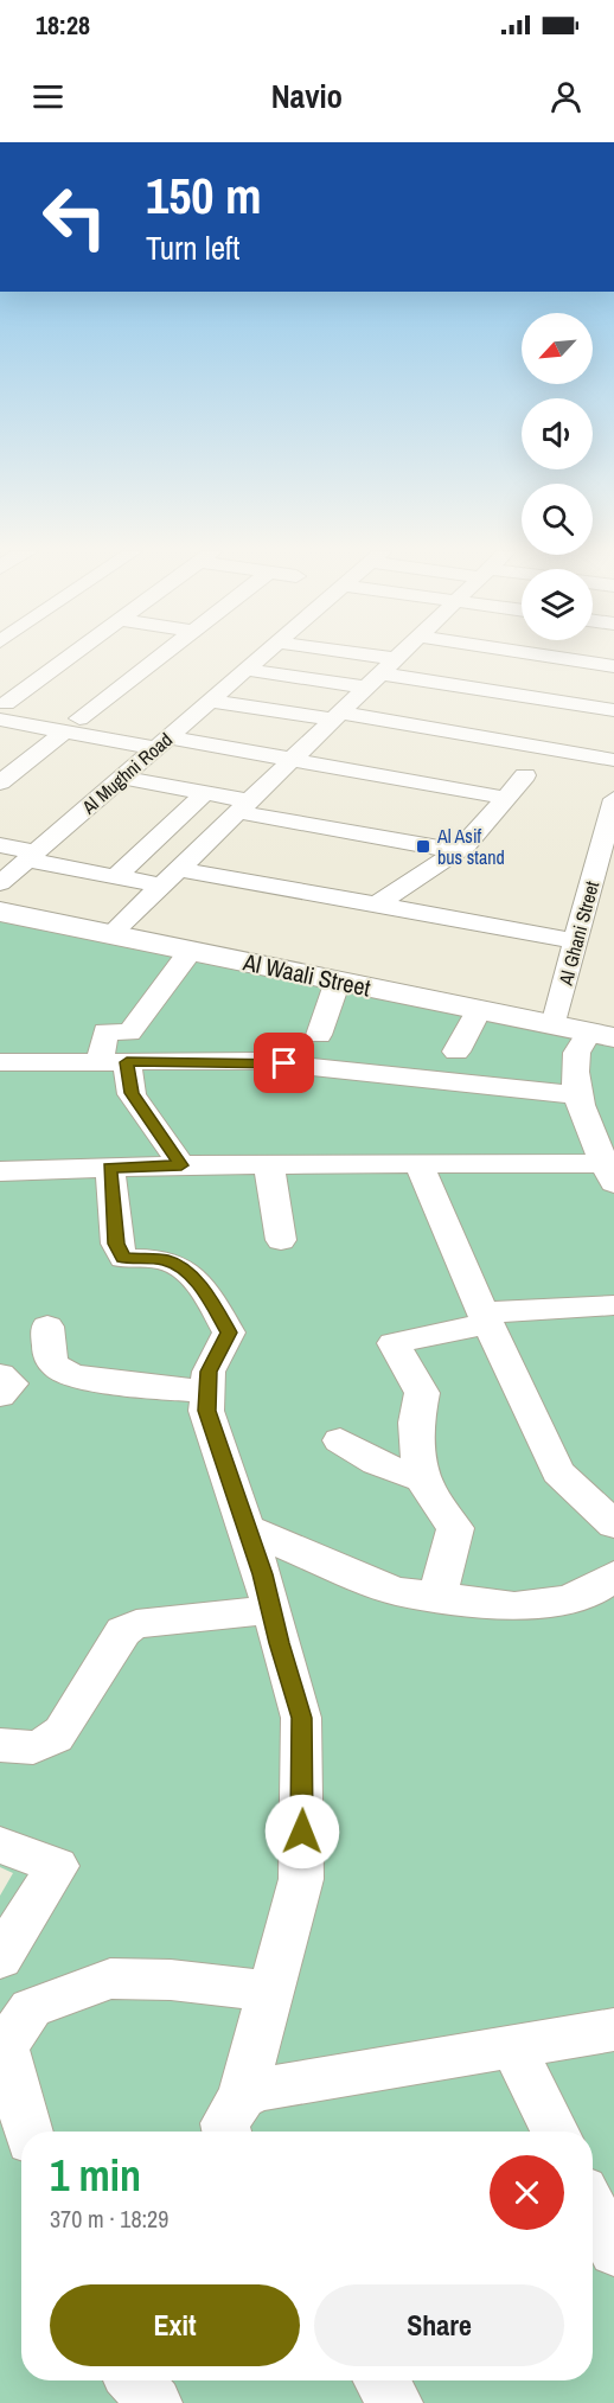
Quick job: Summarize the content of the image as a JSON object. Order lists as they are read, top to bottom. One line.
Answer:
{"streets":{"street":["Al Mughni Road","Al Ghani Street","Al Waali Street"]},"crossings":[["Al Ghani Street","Al Waali Street"]],"places":{"transit":["Al Asif bus stand"]},"north":"bottom left","page":{"status":"18:28","header":"Navio","turn":["150 m","Turn left"],"heading":["1 min","370 m · 18:29"],"buttons":["Exit","Share"]}}
